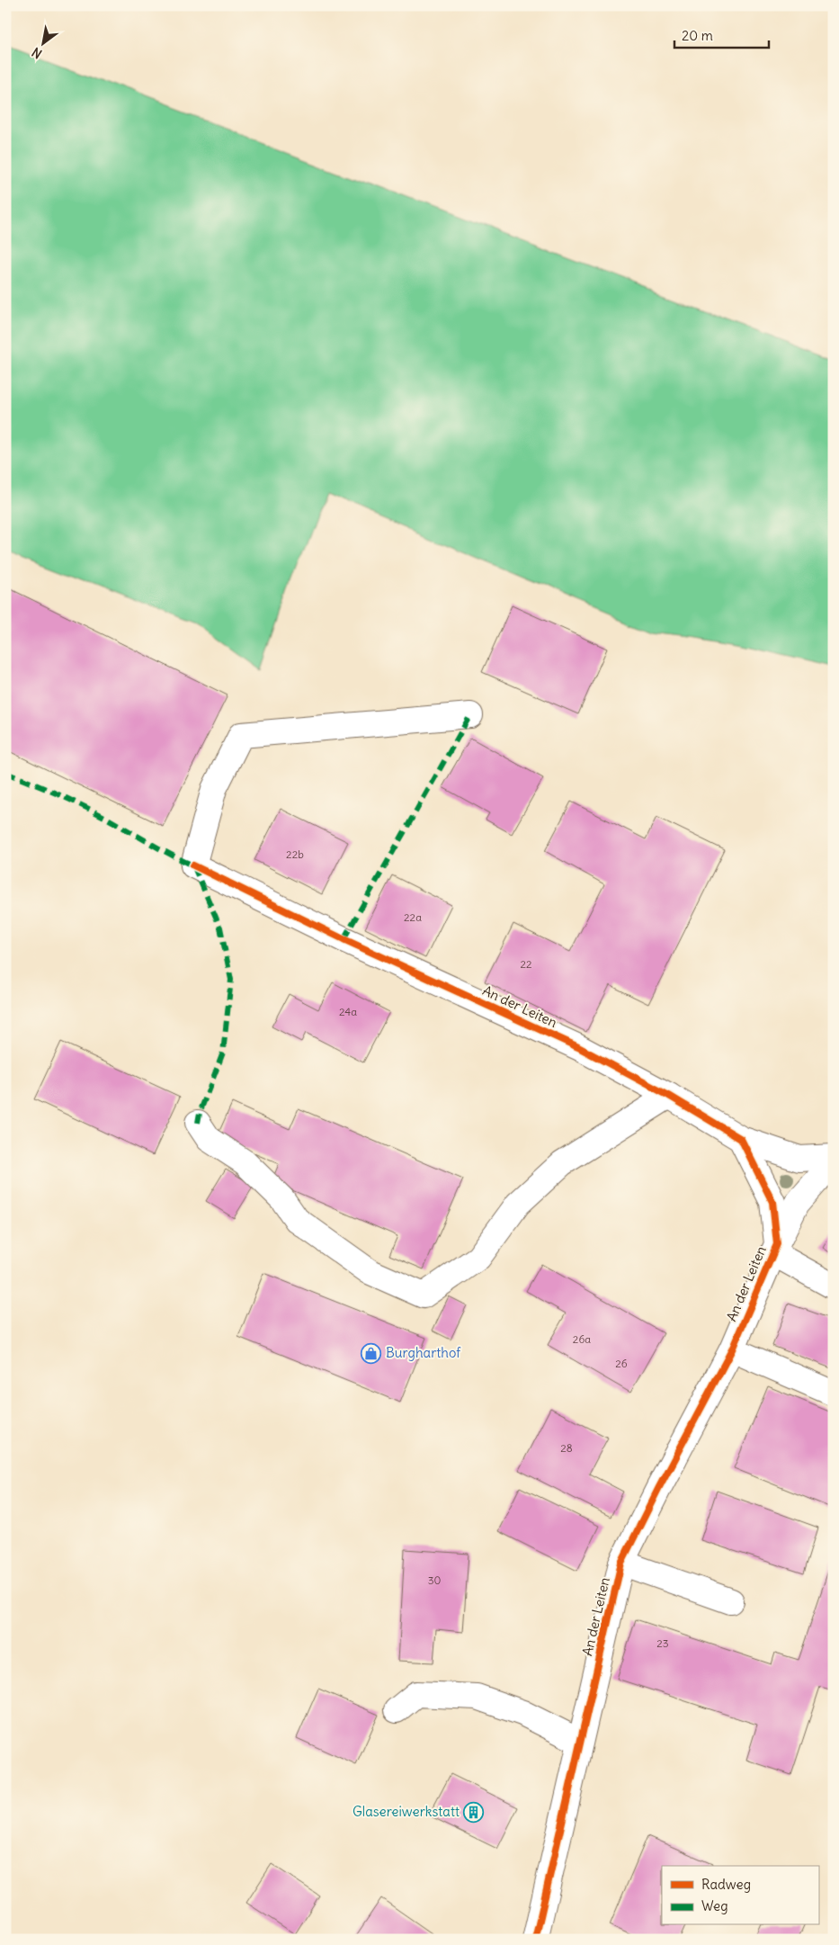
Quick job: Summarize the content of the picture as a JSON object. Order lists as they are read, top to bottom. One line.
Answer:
{"streets":{"street":["An der Leiten"]},"places":{"shop":["Burgharthof"],"building":["Glasereiwerkstatt"]},"house_numbers":["22b","22a","22","24a","26a","26","28","30","23"],"legend":["Radweg","Weg"],"scale_bar":"20 m","north":"bottom left"}
